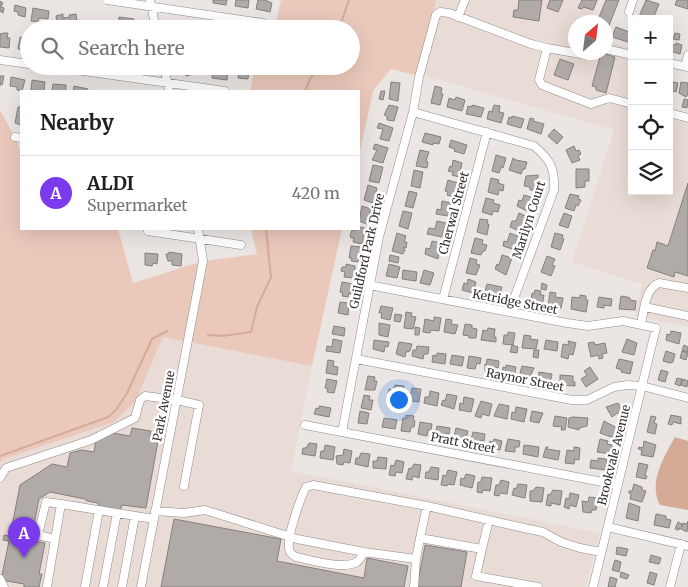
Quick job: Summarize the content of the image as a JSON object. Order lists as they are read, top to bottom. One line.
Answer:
{"streets":{"street":["Cherwal Street","Marilyn Court","Guildford Park Drive","Ketridge Street","Raynor Street","Park Avenue","Pratt Street","Brookvale Avenue"]},"crossings":[["Cherwal Street","Marilyn Court"],["Cherwal Street","Ketridge Street"],["Marilyn Court","Guildford Park Drive"],["Marilyn Court","Ketridge Street"],["Guildford Park Drive","Ketridge Street"],["Guildford Park Drive","Raynor Street"],["Guildford Park Drive","Pratt Street"],["Ketridge Street","Brookvale Avenue"],["Raynor Street","Brookvale Avenue"],["Pratt Street","Brookvale Avenue"]],"north":"top right","page":{"map_buttons":["+","−"],"search":"Search here","heading":"Nearby","list":[{"mark":"A","name":"ALDI","note":"Supermarket","value":"420 m"}],"pins":"A"}}
